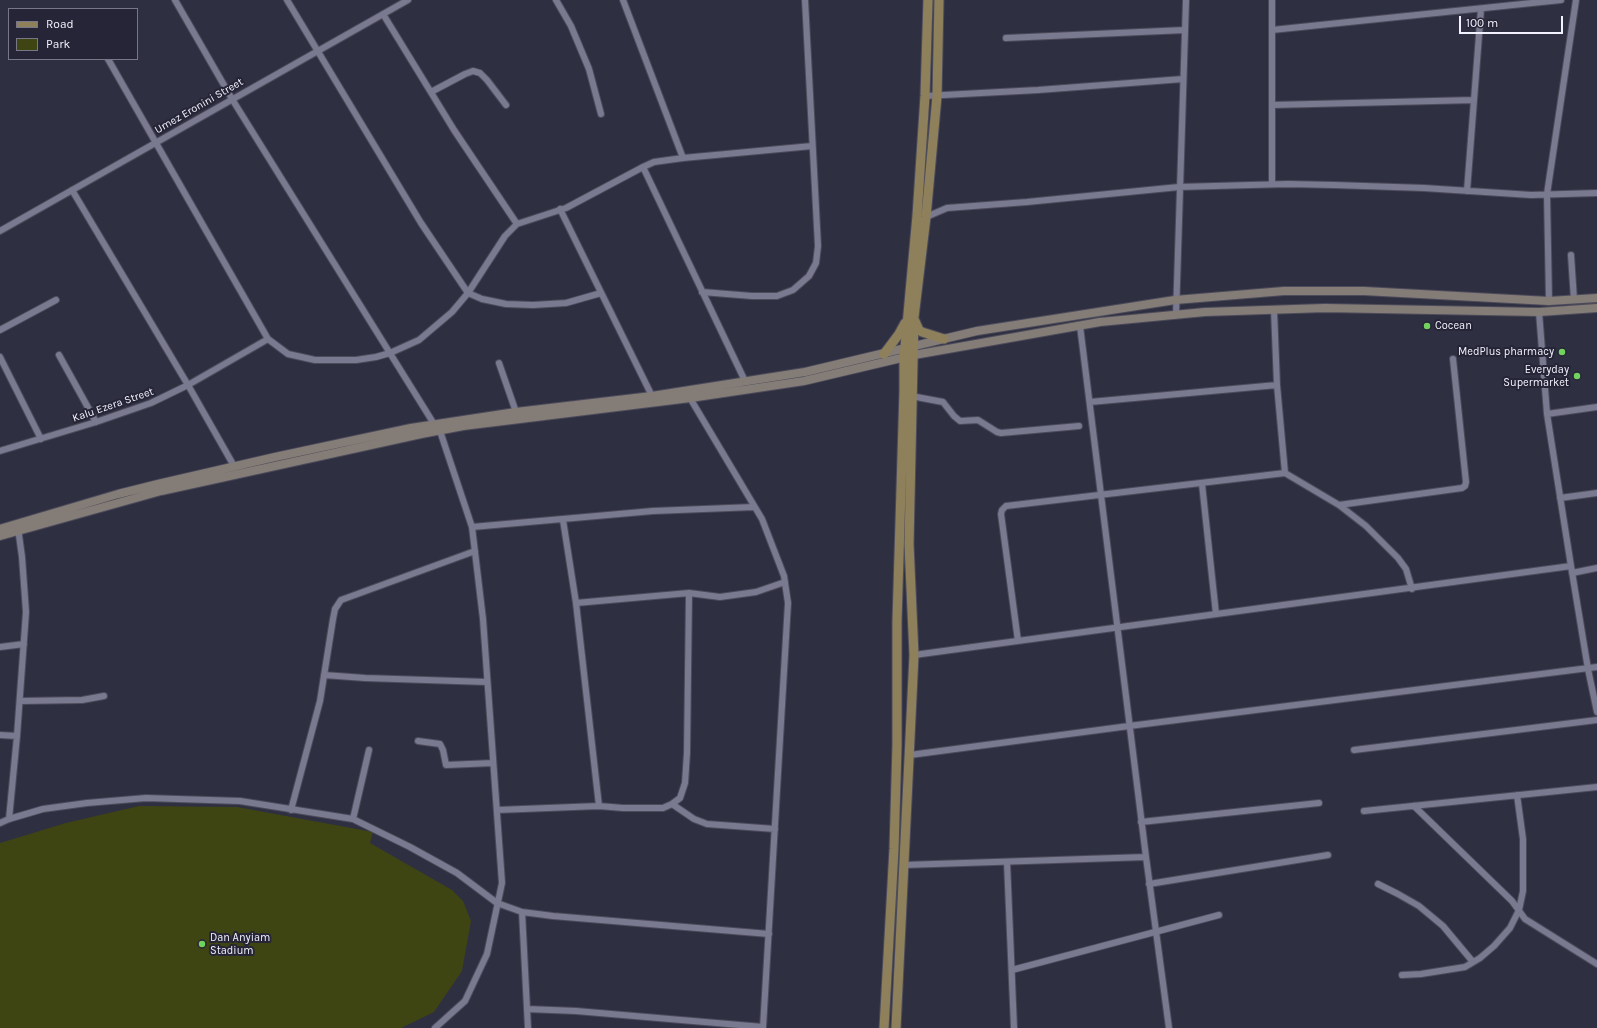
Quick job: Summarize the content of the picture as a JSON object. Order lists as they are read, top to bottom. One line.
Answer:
{"streets":{"street":["Umez Eronini Street","Kalu Ezera Street"]},"places":["Cocean","MedPlus pharmacy","Everyday Supermarket","Dan Anyiam Stadium"],"legend":["Road","Park"],"scale_bar":"100 m"}
